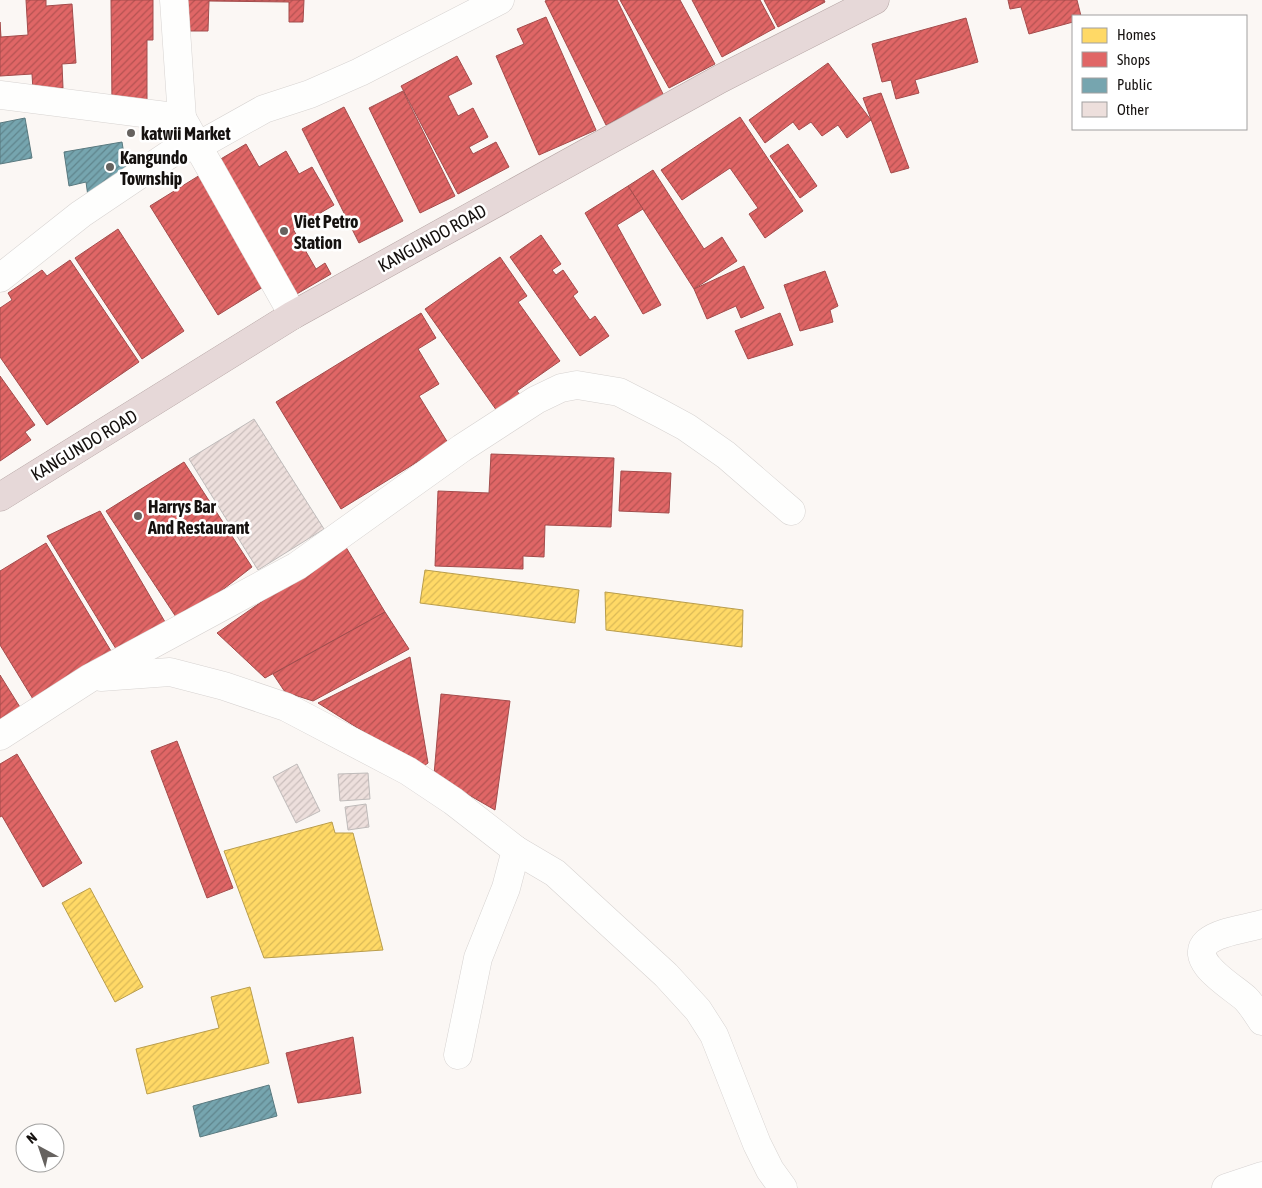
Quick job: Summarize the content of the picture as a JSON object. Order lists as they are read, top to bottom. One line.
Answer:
{"streets":{"highway":["KANGUNDO ROAD"]},"places":["katwii Market","Kangundo Township","Viet Petro Station","Harrys Bar And Restaurant"],"legend":["Homes","Shops","Public","Other"],"north":"top left"}
